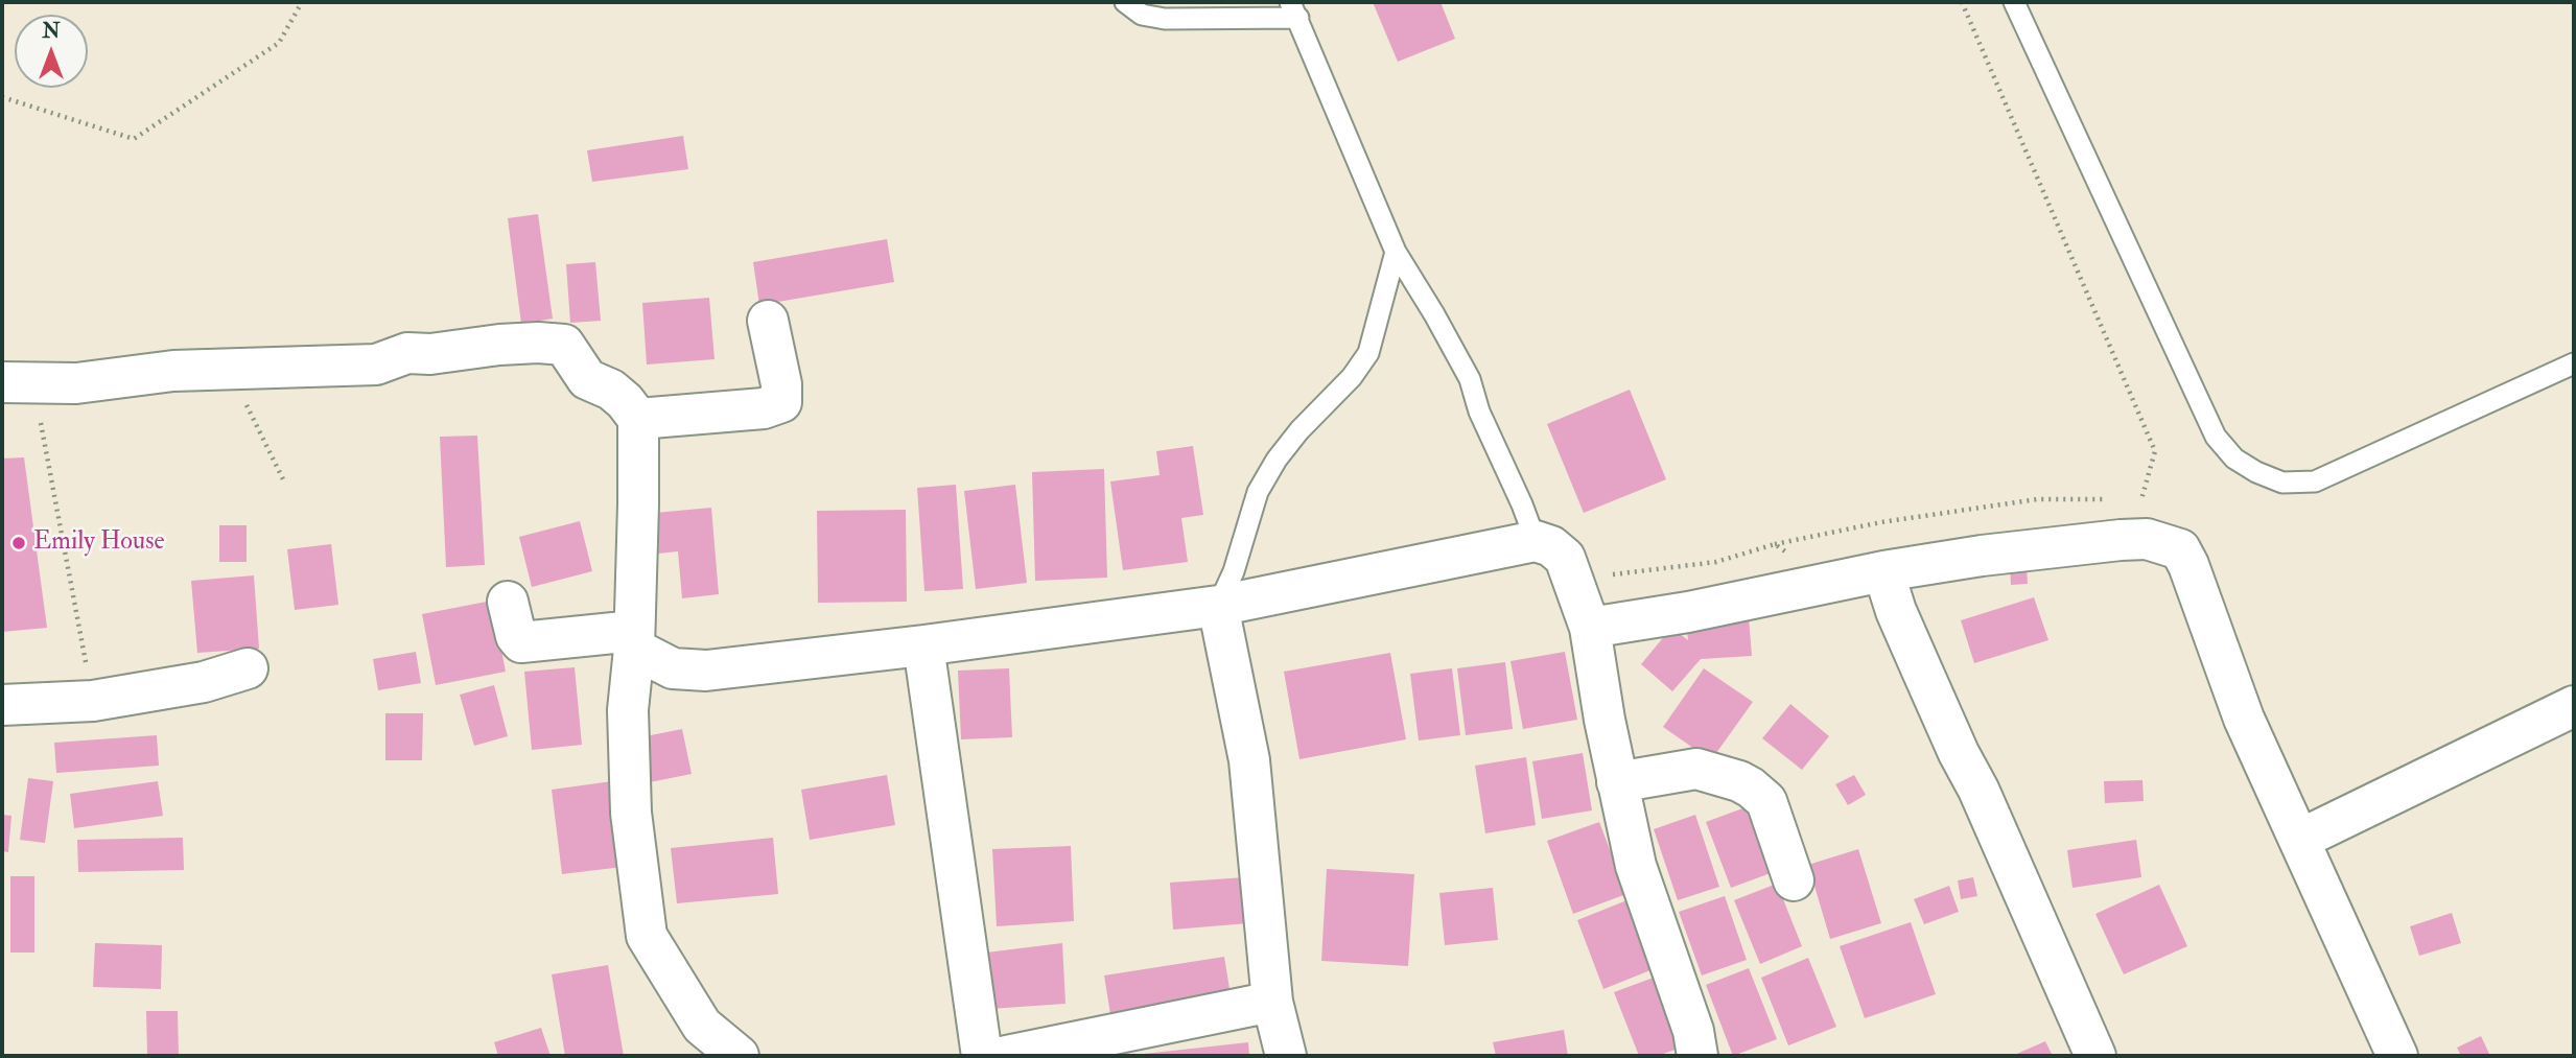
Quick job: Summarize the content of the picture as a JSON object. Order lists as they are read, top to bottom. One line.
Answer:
{"places":["Emily House"],"north":"top"}
